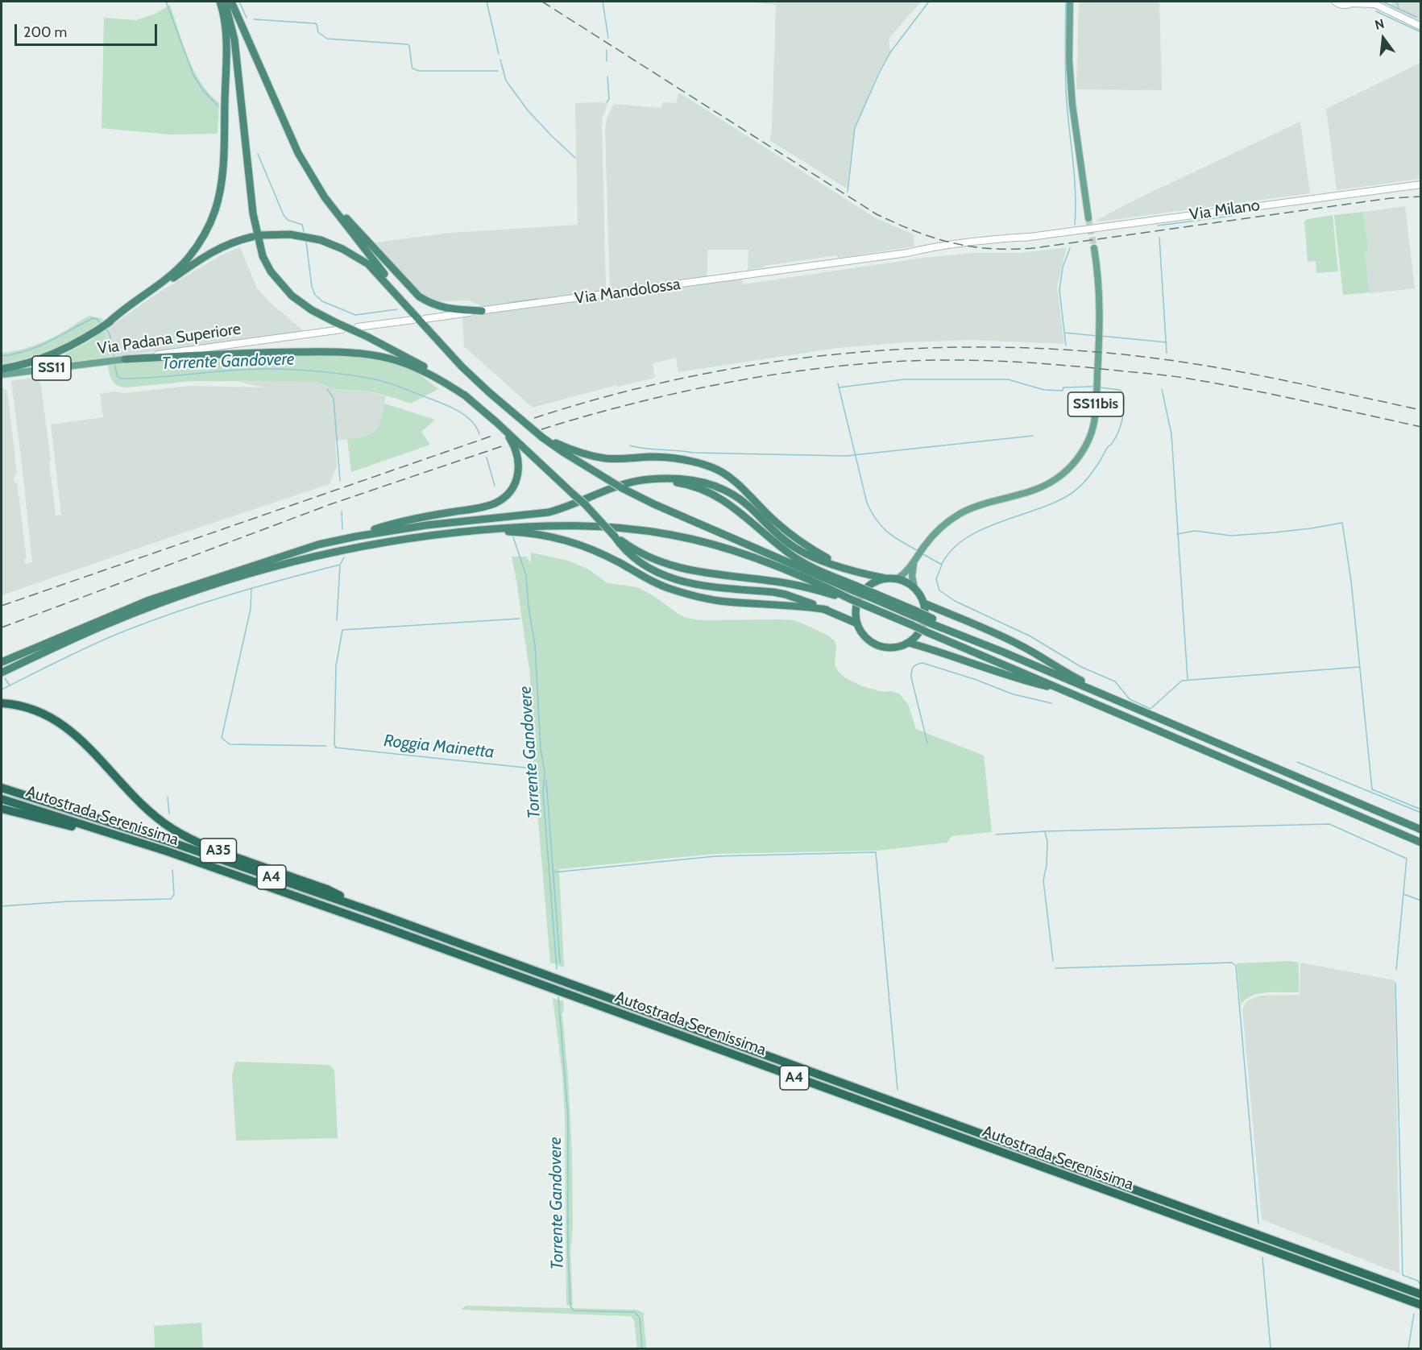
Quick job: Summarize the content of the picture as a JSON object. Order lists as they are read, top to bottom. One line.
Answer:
{"streets":{"highway":["Autostrada Serenissima","A35","A4"],"main road":["Via Milano","Via Mandolossa","Via Padana Superiore","SS11","SS11bis"]},"crossings":[["Via Milano","Via Mandolossa"],["Autostrada Serenissima","A35"]],"water":["Torrente Gandovere","Roggia Mainetta"],"scale_bar":"200 m","north":"top"}
